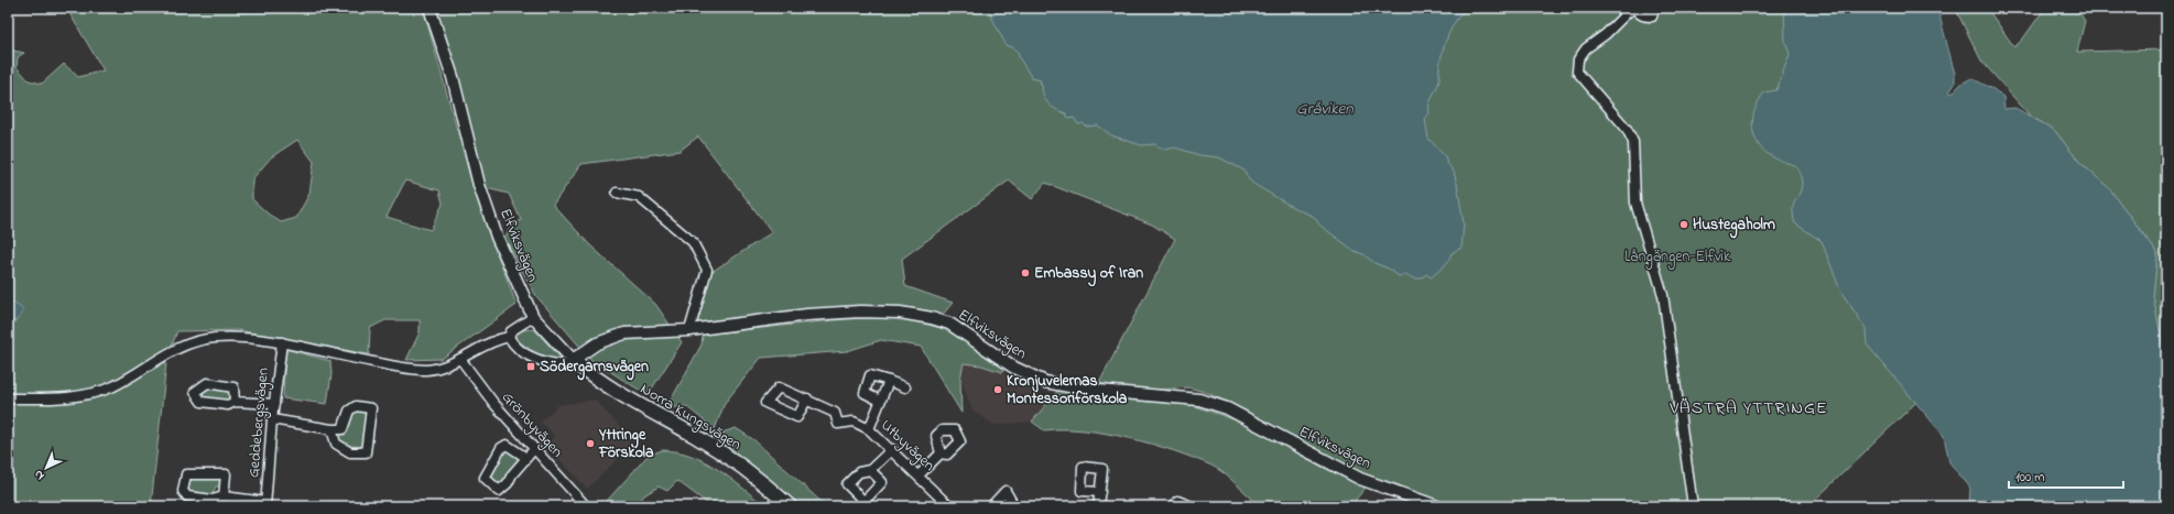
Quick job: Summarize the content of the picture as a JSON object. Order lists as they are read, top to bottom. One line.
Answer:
{"streets":{"main road":["Norra Kungsvägen"],"street":["Elfviksvägen","Geddebergsvägen","Grönbyvägen","Utbyvägen"]},"crossings":[["Elfviksvägen","Norra Kungsvägen"]],"districts":["VÄSTRA YTTRINGE"],"water":["Gråviken"],"parks":["Långängen-Elfvik"],"places":{"other":["Hustegaholm","Embassy of Iran","Kronjuvelernas Montessoriförskola","Yttringe Förskola"],"transit":["Södergarnsvägen"]},"scale_bar":"100 m","north":"bottom left"}
